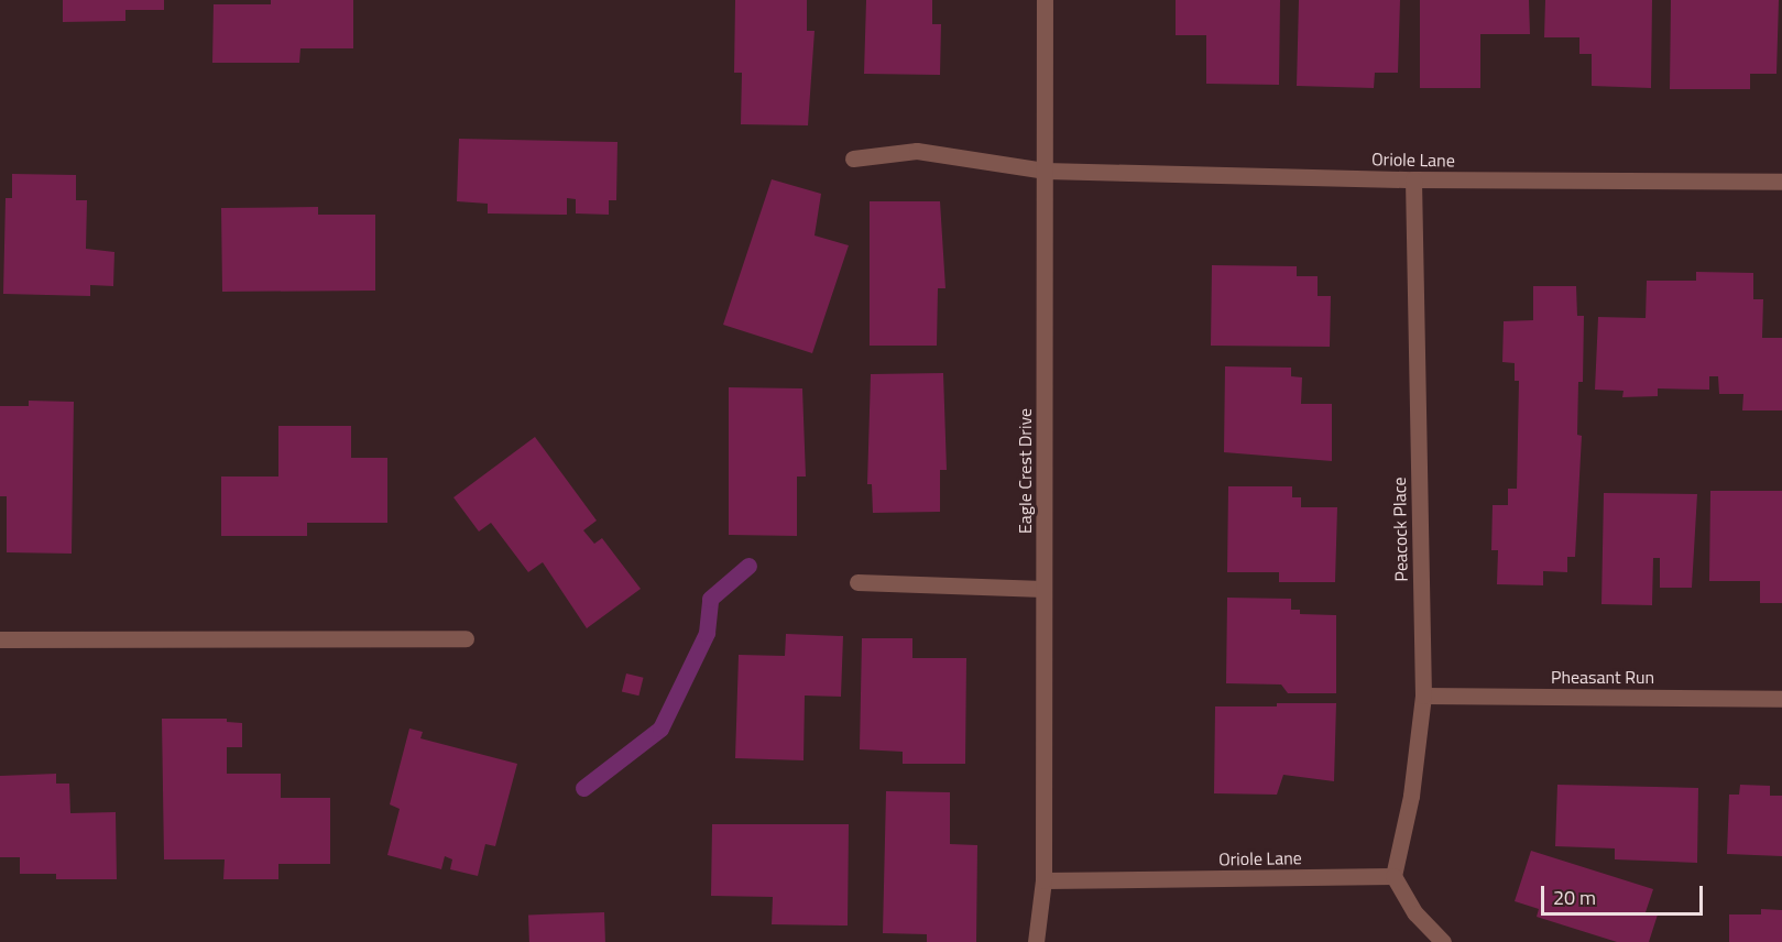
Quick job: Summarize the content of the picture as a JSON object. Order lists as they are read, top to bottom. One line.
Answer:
{"streets":{"street":["Oriole Lane","Eagle Crest Drive","Peacock Place","Pheasant Run"]},"crossings":[["Oriole Lane","Eagle Crest Drive"],["Oriole Lane","Peacock Place"],["Peacock Place","Pheasant Run"]],"scale_bar":"20 m"}
